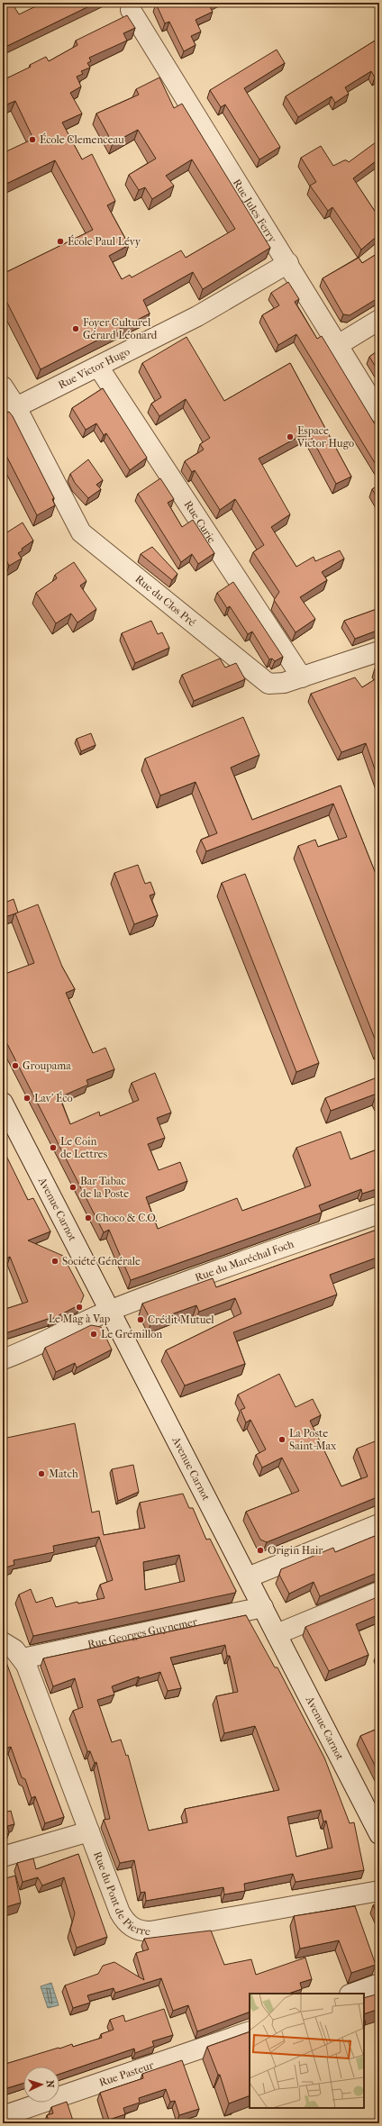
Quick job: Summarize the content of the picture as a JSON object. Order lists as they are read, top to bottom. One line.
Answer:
{"streets":{"street":["Rue Jules Ferry","Rue Victor Hugo","Rue Curie","Rue du Clos Pré","Avenue Carnot","Rue du Maréchal Foch","Rue Georges Guynemer","Rue du Pont de Pierre","Rue Pasteur"]},"crossings":[["Rue Jules Ferry","Rue Victor Hugo"],["Rue Victor Hugo","Rue Curie"],["Rue Victor Hugo","Rue du Clos Pré"],["Rue Curie","Rue du Clos Pré"],["Avenue Carnot","Rue du Maréchal Foch"],["Avenue Carnot","Rue Georges Guynemer"],["Rue Georges Guynemer","Rue du Pont de Pierre"]],"places":["École Clemenceau","École Paul Lévy","Foyer Culturel Gérard Léonard","Espace Victor Hugo","Groupama","Lav' Éco","Le Coin de Lettres","Bar Tabac de la Poste","Choco & C.O.","Société Générale","Le Mag à Vap","Crédit Mutuel","Le Grémillon","La Poste Saint-Max","Match","Origin Hair"],"north":"right"}
